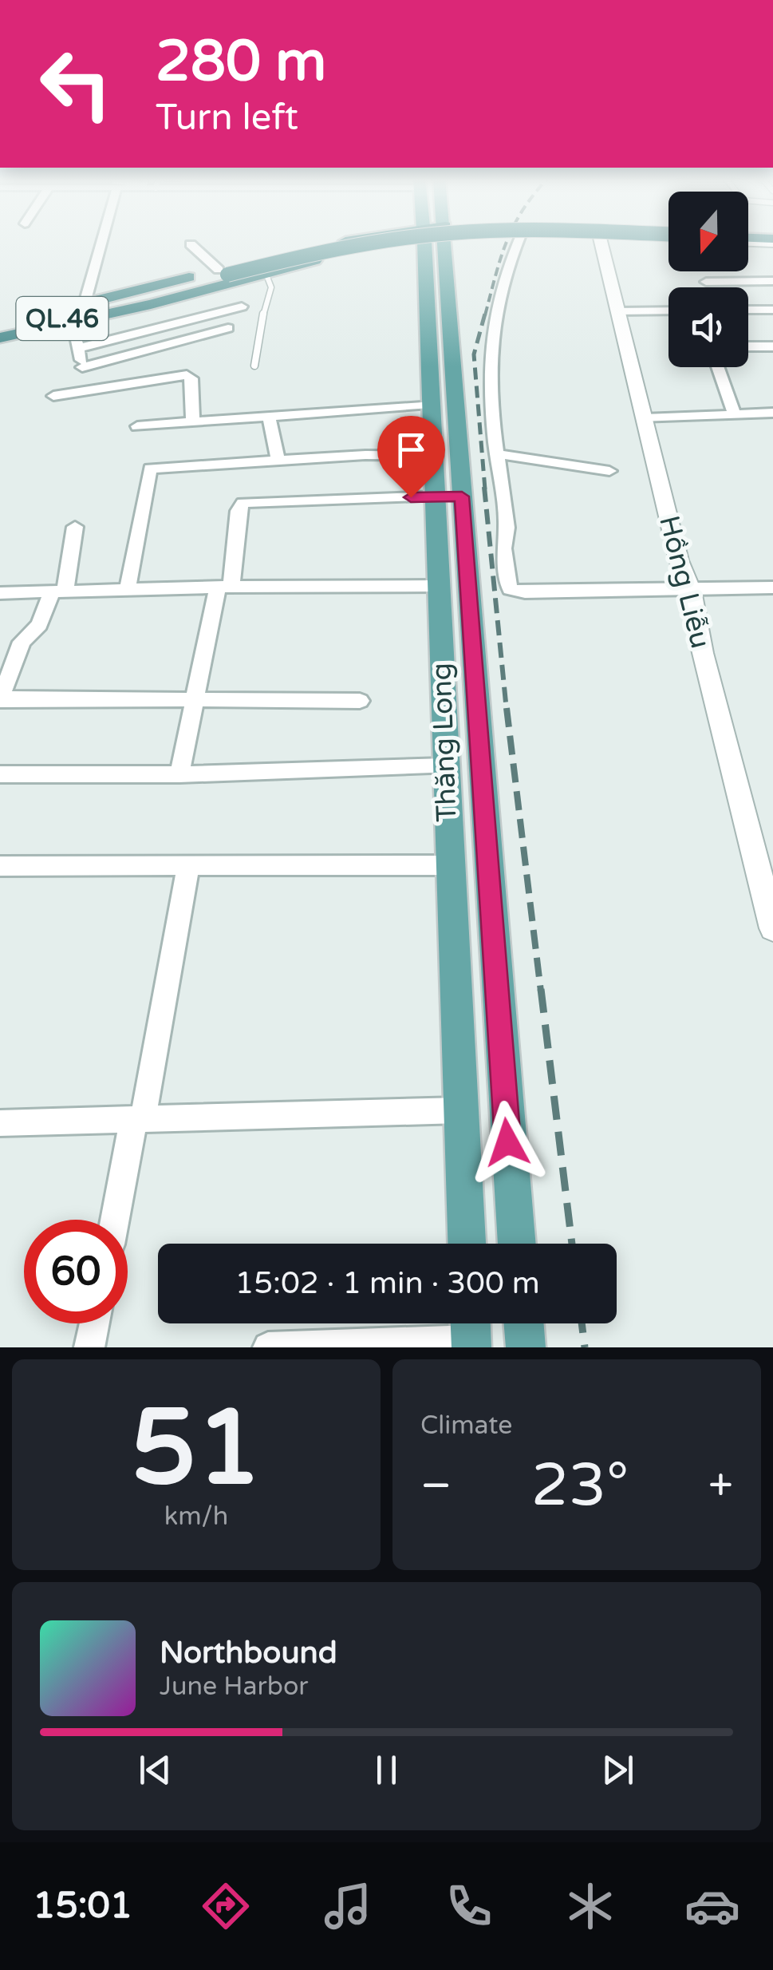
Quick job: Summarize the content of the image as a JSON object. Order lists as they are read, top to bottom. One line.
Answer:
{"streets":{"highway":["QL.46"],"main road":["Thăng Long"],"street":["Hồng Liễu"]},"north":"bottom","page":{"turn":["280 m","Turn left"],"limit":"60","trip":"15:02 · 1 min · 300 m","tile":[["51","km/h"],"Climate"],"heat":["−","23°","+"],"song":["Northbound","June Harbor"],"tabs":"15:01"}}
